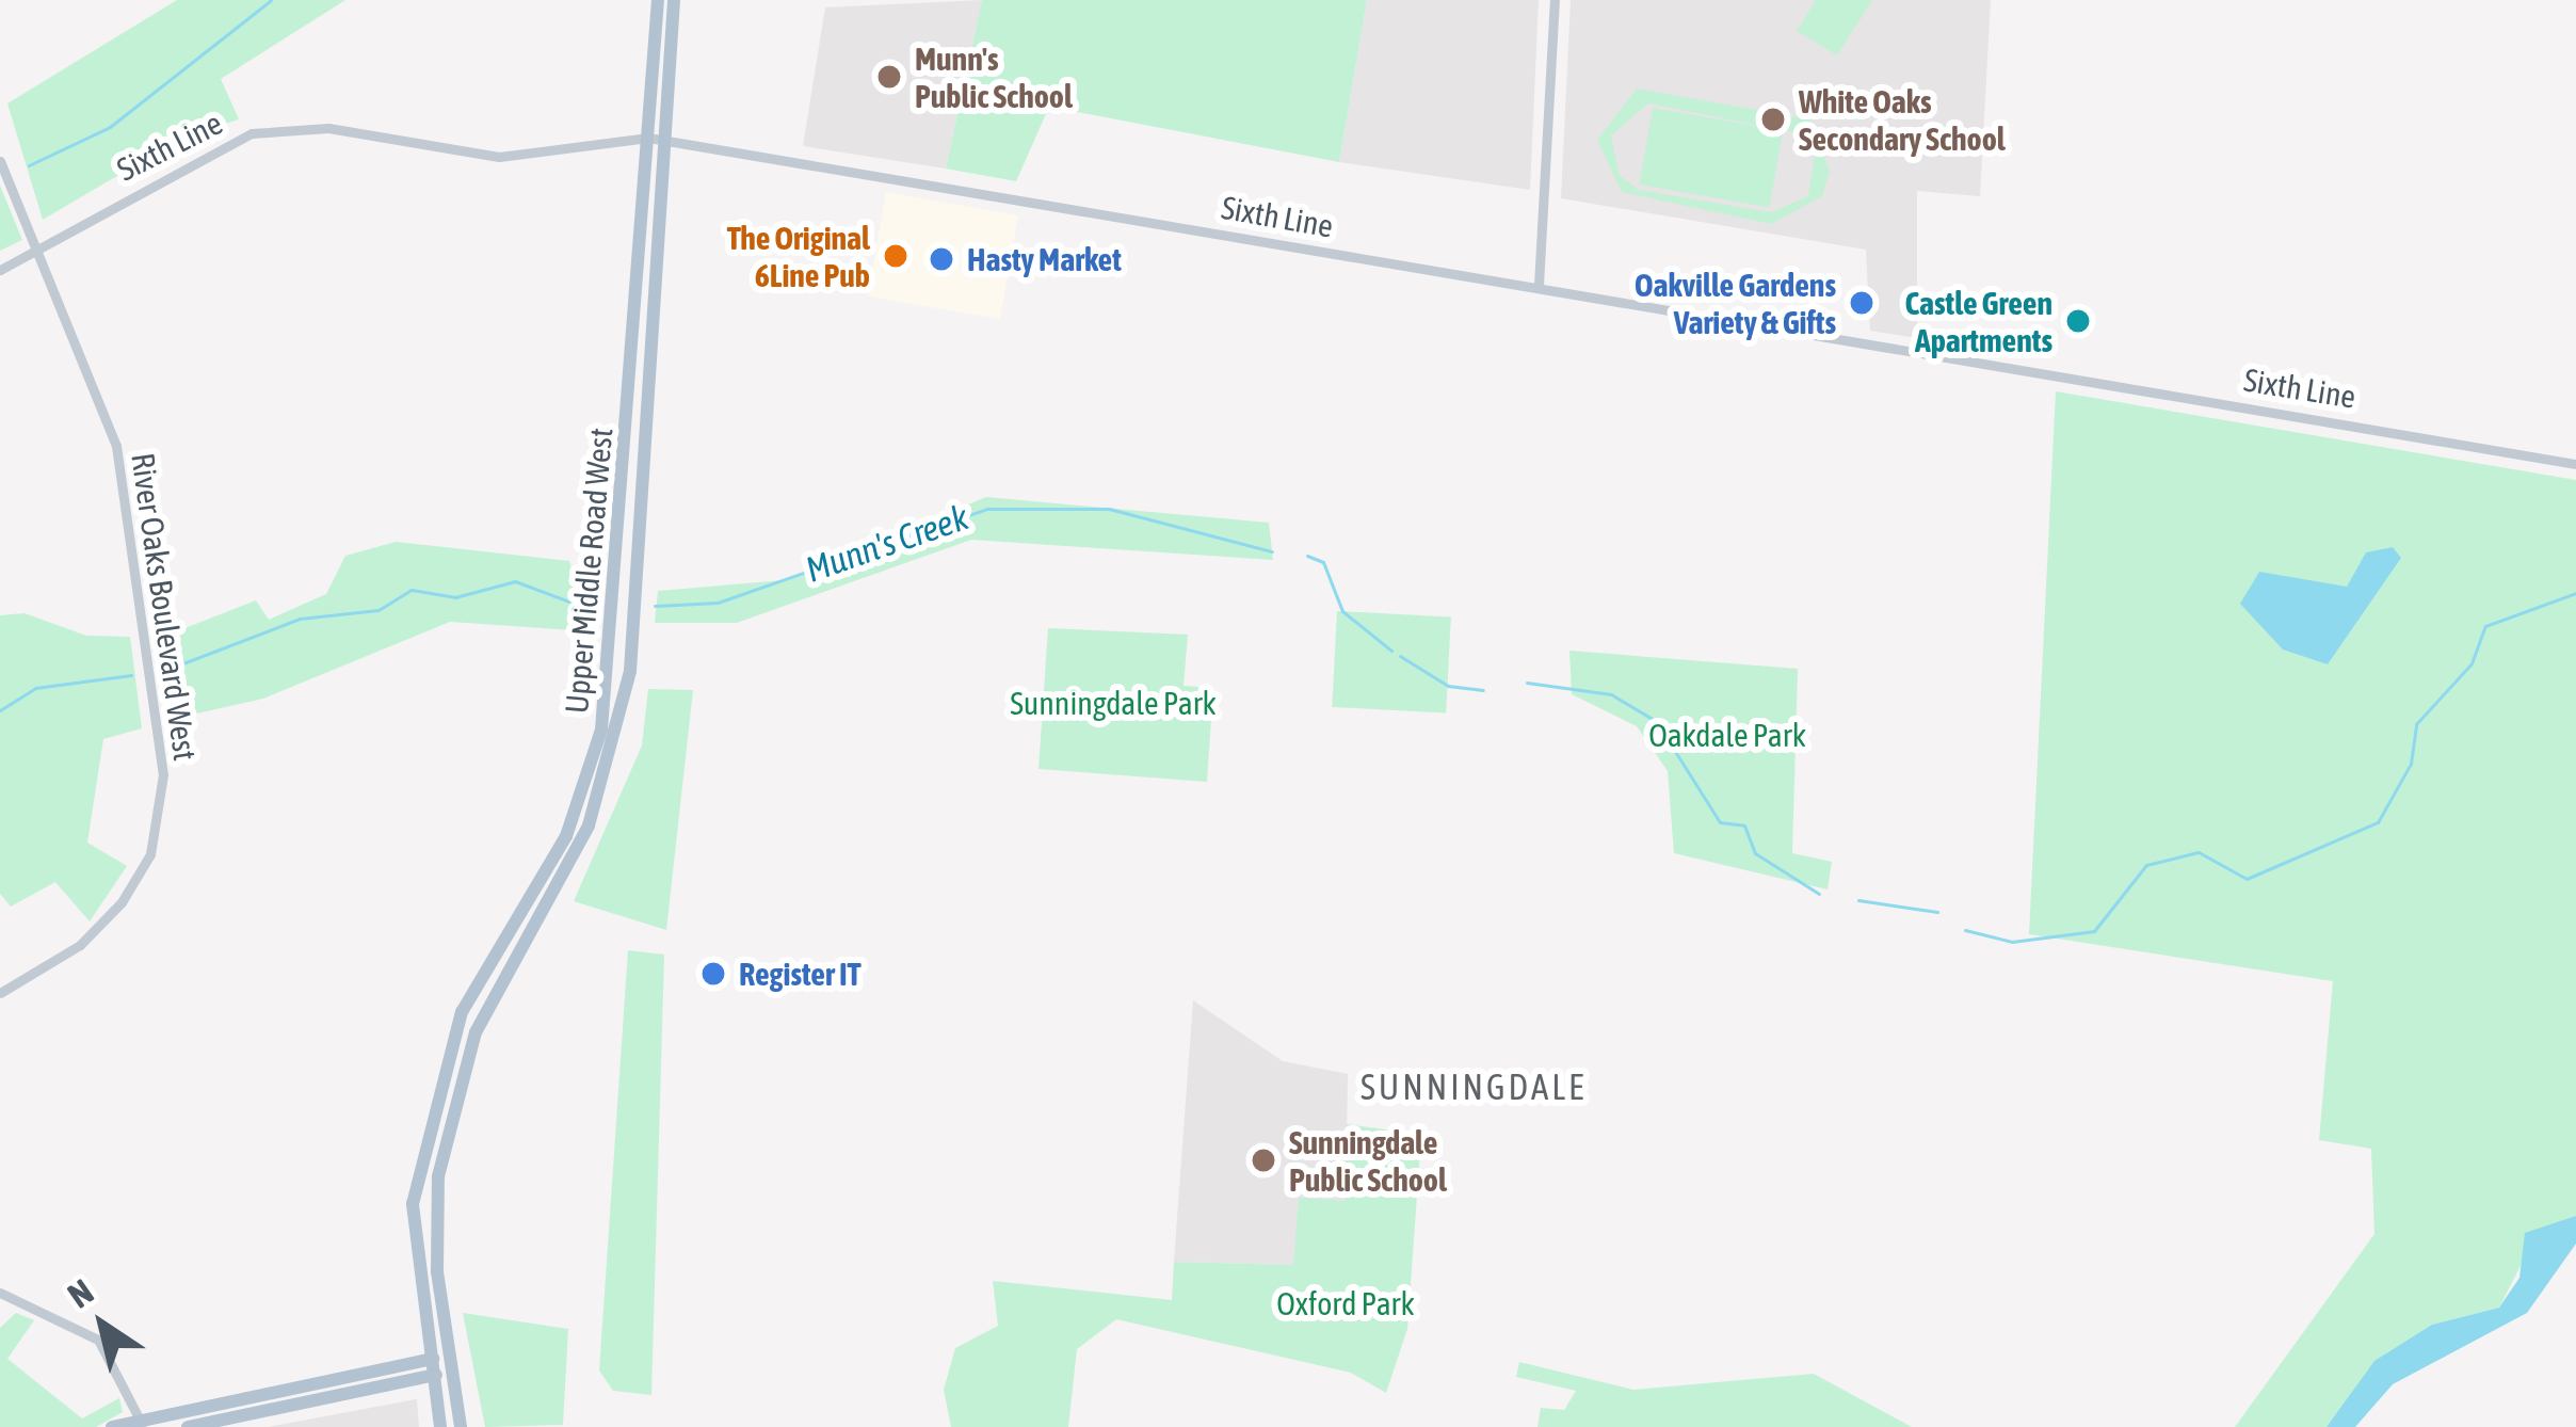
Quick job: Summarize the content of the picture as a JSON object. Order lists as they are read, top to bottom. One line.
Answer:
{"streets":{"main road":["Upper Middle Road West"],"street":["Sixth Line","River Oaks Boulevard West"]},"crossings":[["Sixth Line","Upper Middle Road West"],["Sixth Line","River Oaks Boulevard West"]],"districts":["SUNNINGDALE"],"water":["Munn's Creek"],"parks":["Sunningdale Park","Oakdale Park","Oxford Park"],"places":["Munn's Public School","White Oaks Secondary School","The Original 6Line Pub","Hasty Market","Oakville Gardens Variety & Gifts","Castle Green Apartments","Register IT","Sunningdale Public School"],"north":"top left"}
